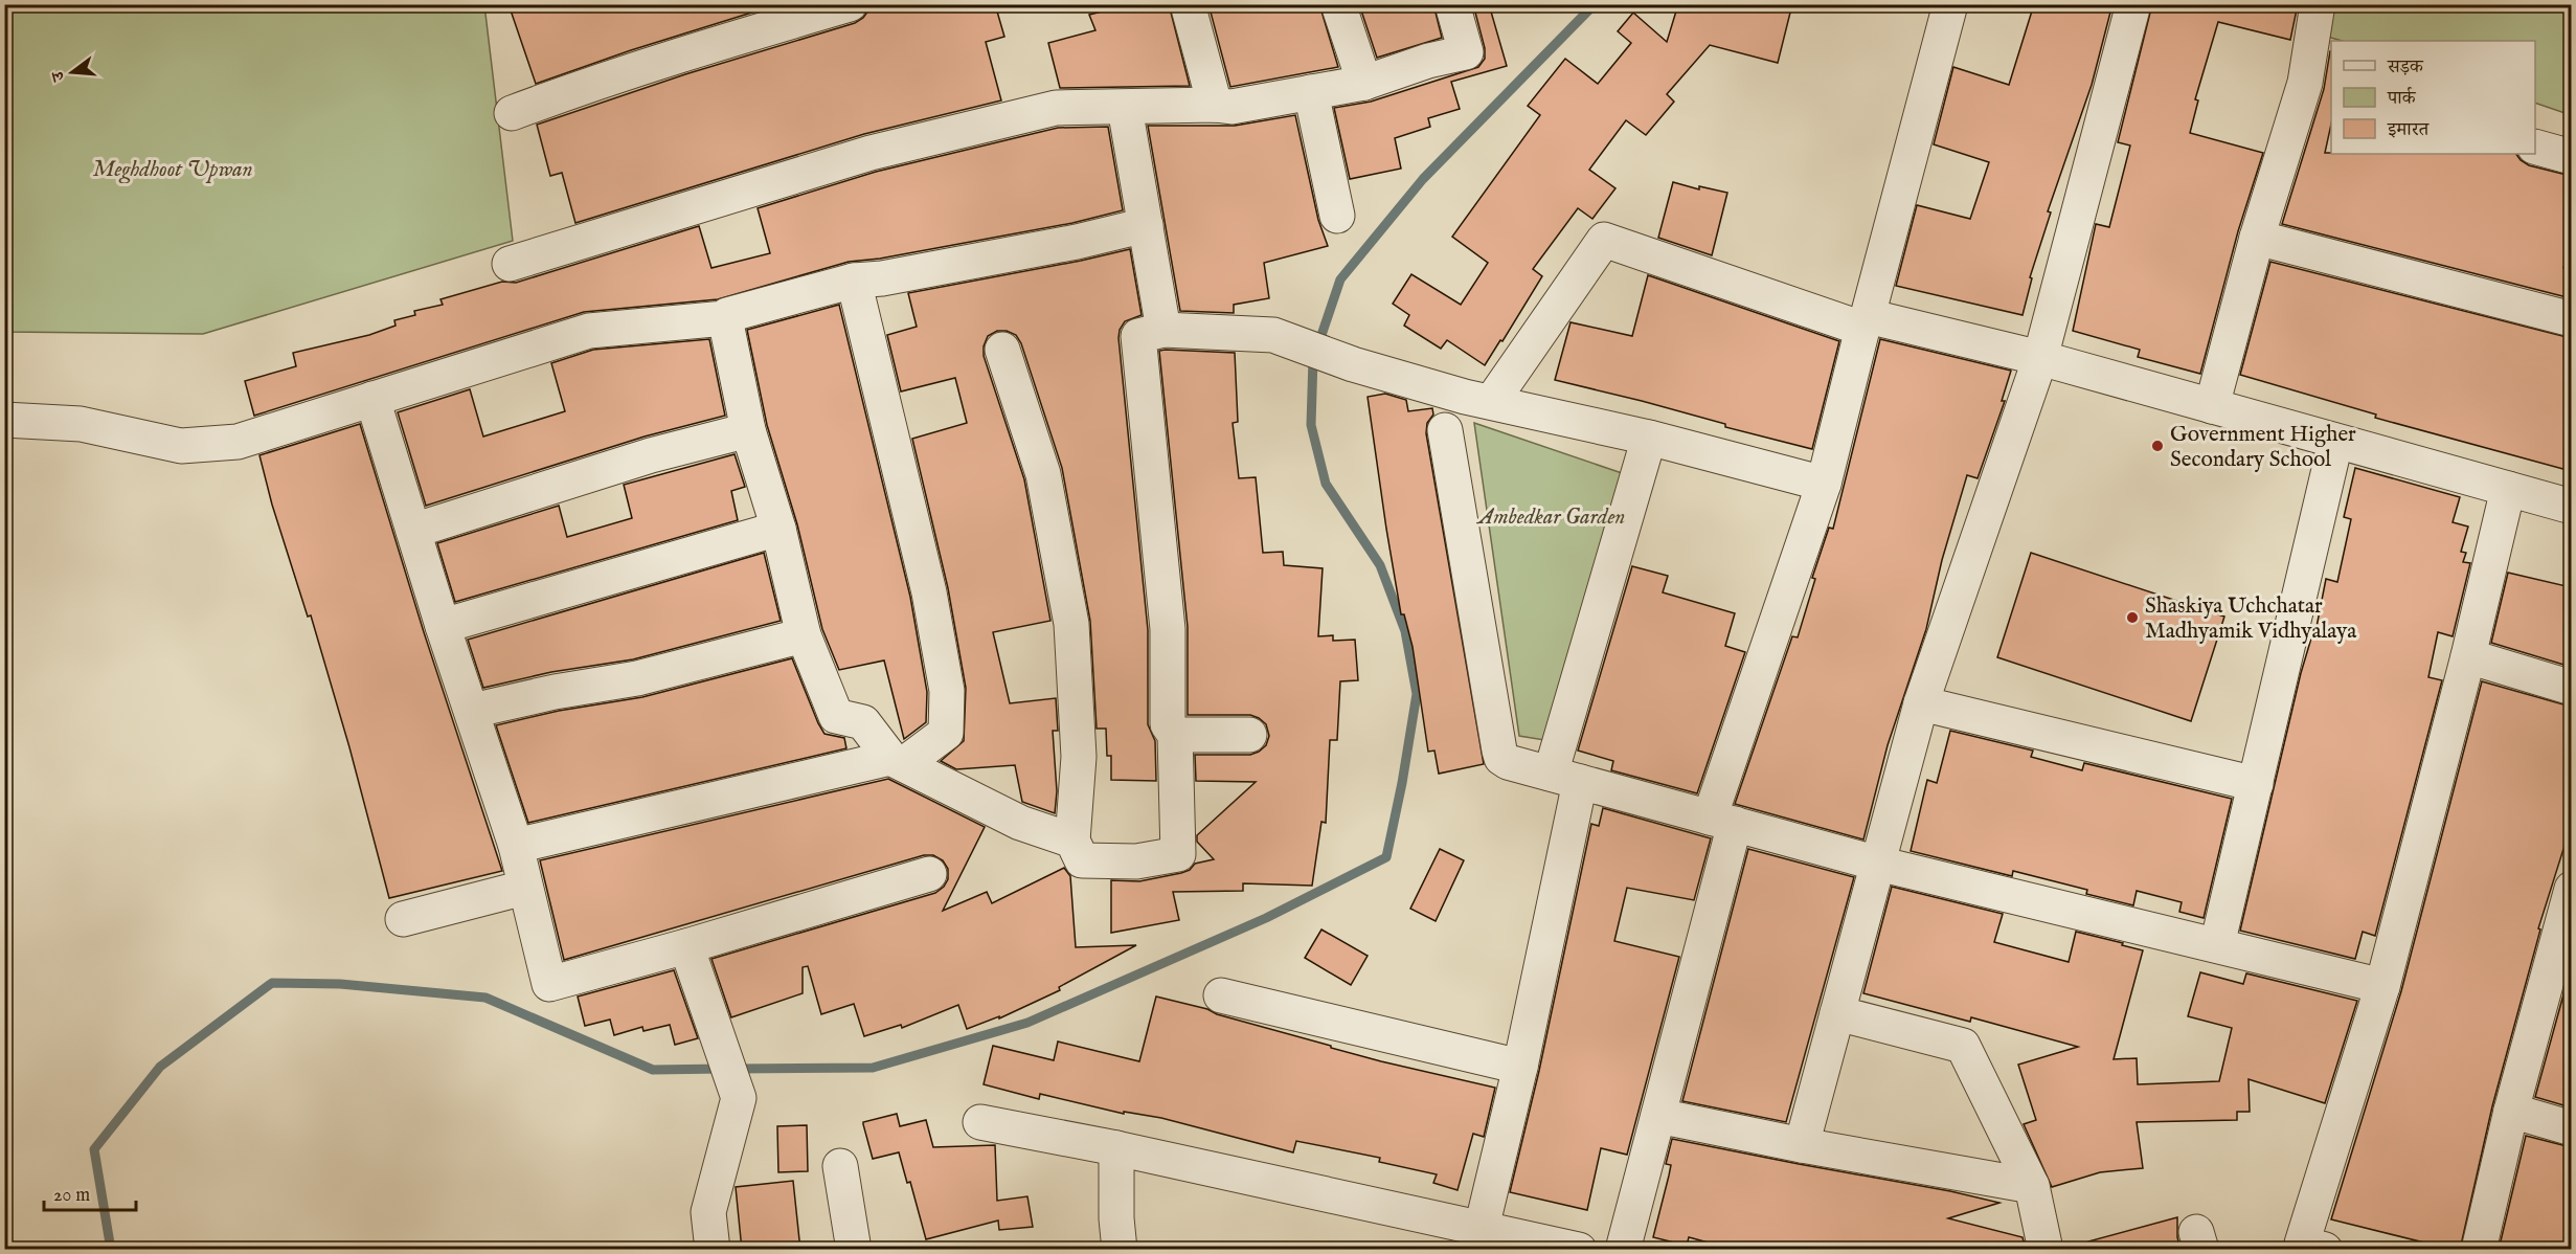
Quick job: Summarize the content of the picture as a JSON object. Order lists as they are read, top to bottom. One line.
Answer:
{"parks":["Meghdhoot Upwan","Ambedkar Garden"],"places":["Government Higher Secondary School","Shaskiya Uchchatar Madhyamik Vidhyalaya"],"legend":["सड़क","पार्क","इमारत"],"scale_bar":"20 m","north":"left"}
